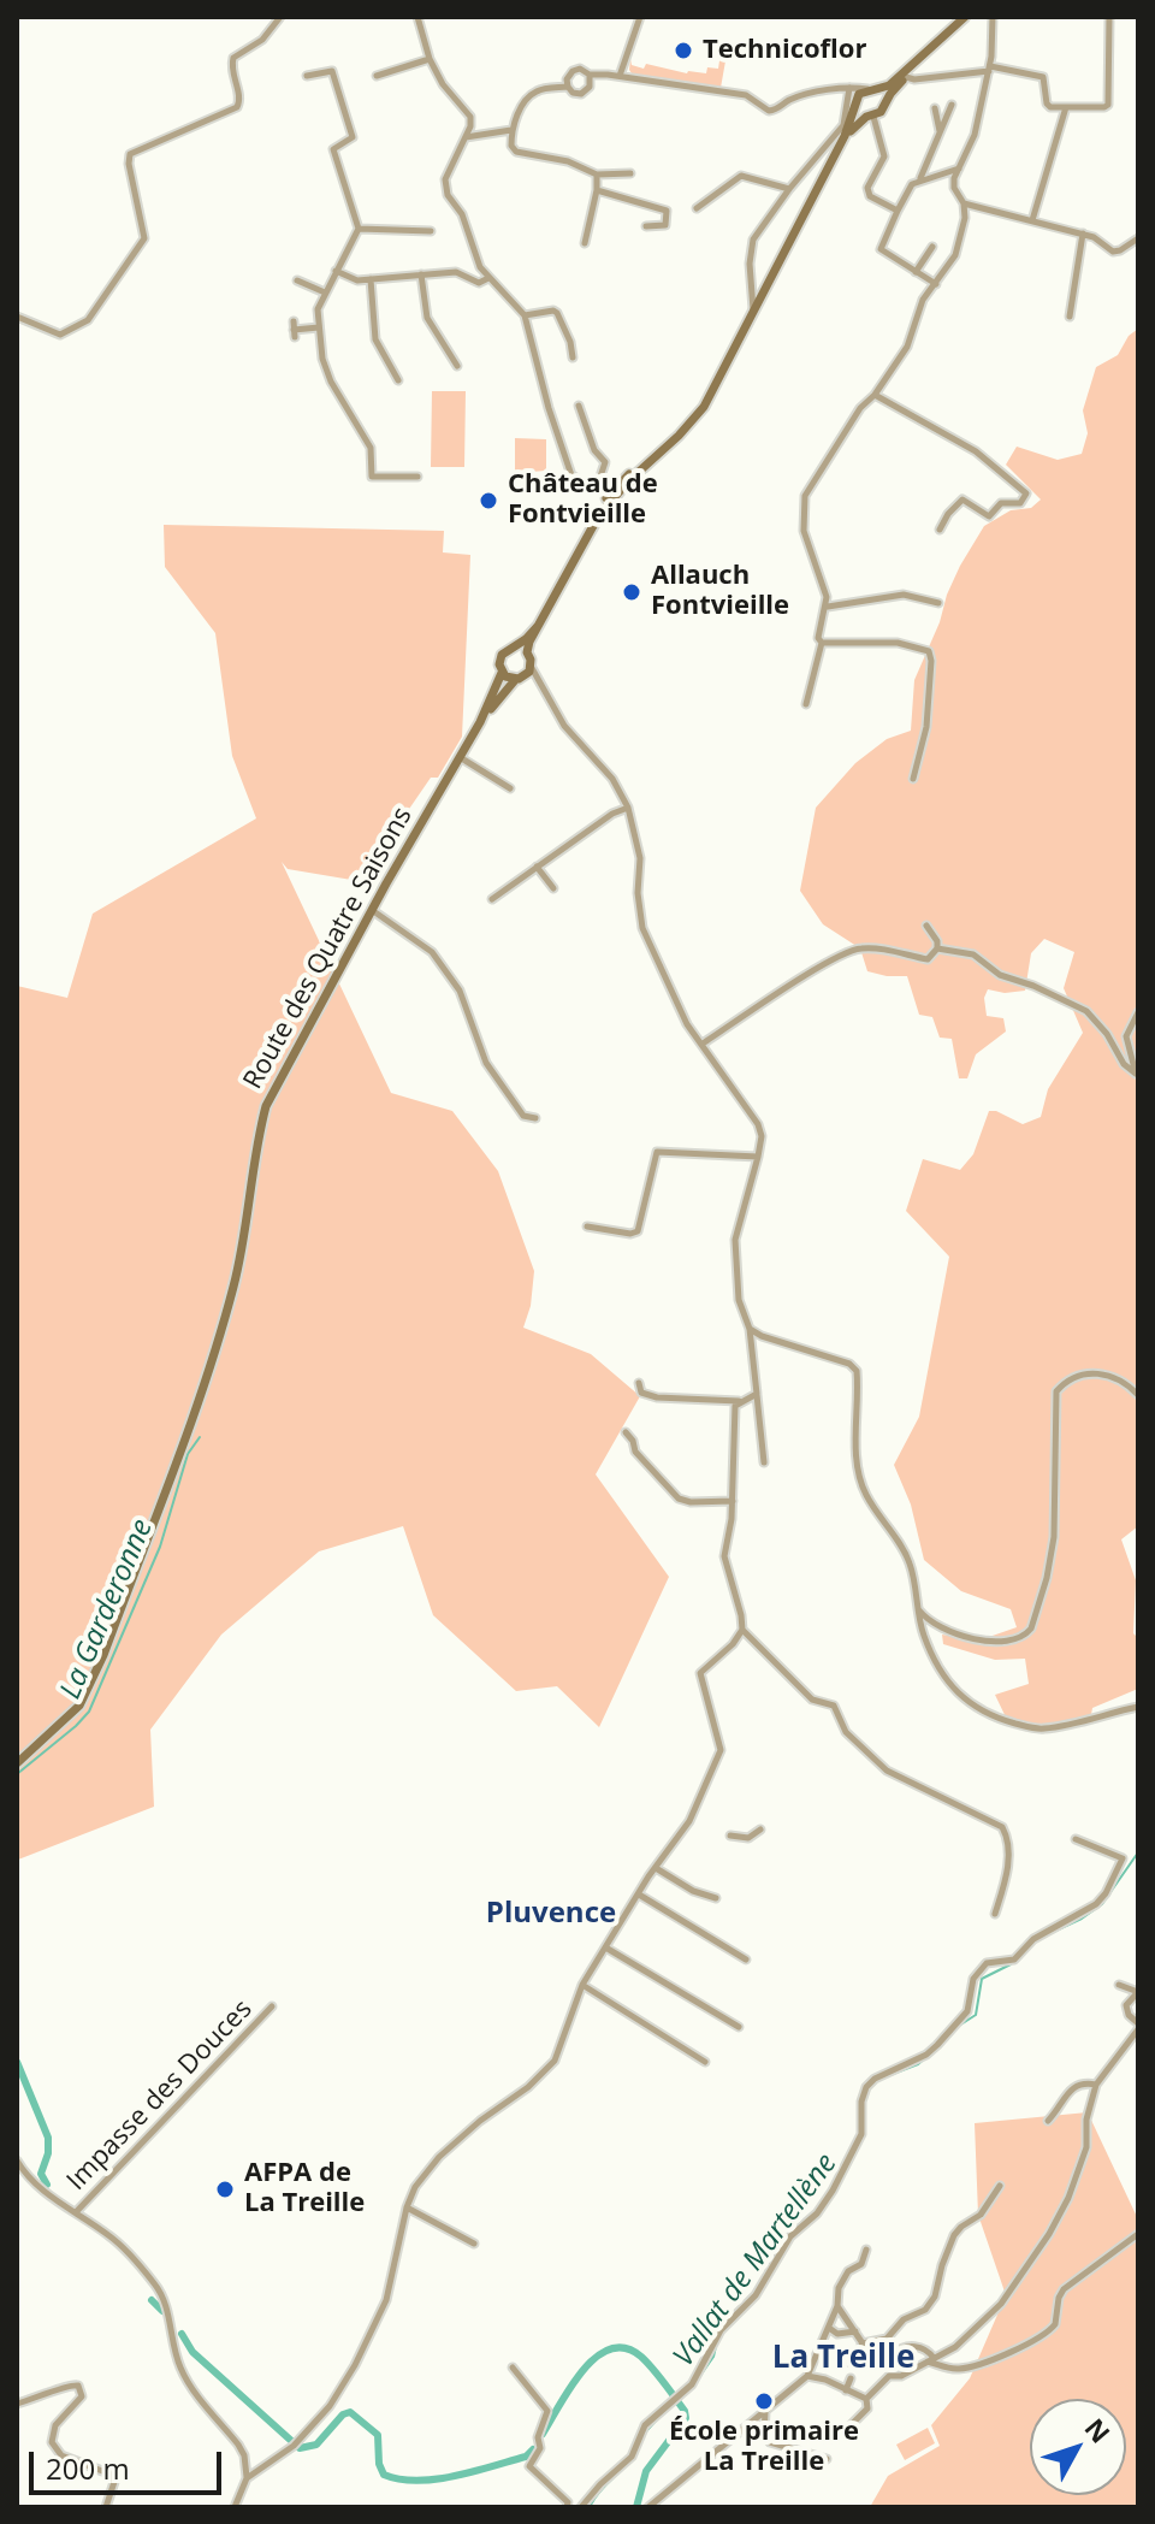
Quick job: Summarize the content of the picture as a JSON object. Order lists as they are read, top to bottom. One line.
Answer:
{"streets":{"main road":["Route des Quatre Saisons"],"street":["Impasse des Douces"]},"districts":["Pluvence","La Treille"],"water":["La Garderonne","Vallat de Martellène"],"places":["Technicoflor","Château de Fontvieille","Allauch Fontvieille","AFPA de La Treille","École primaire La Treille"],"scale_bar":"200 m","north":"top right"}
